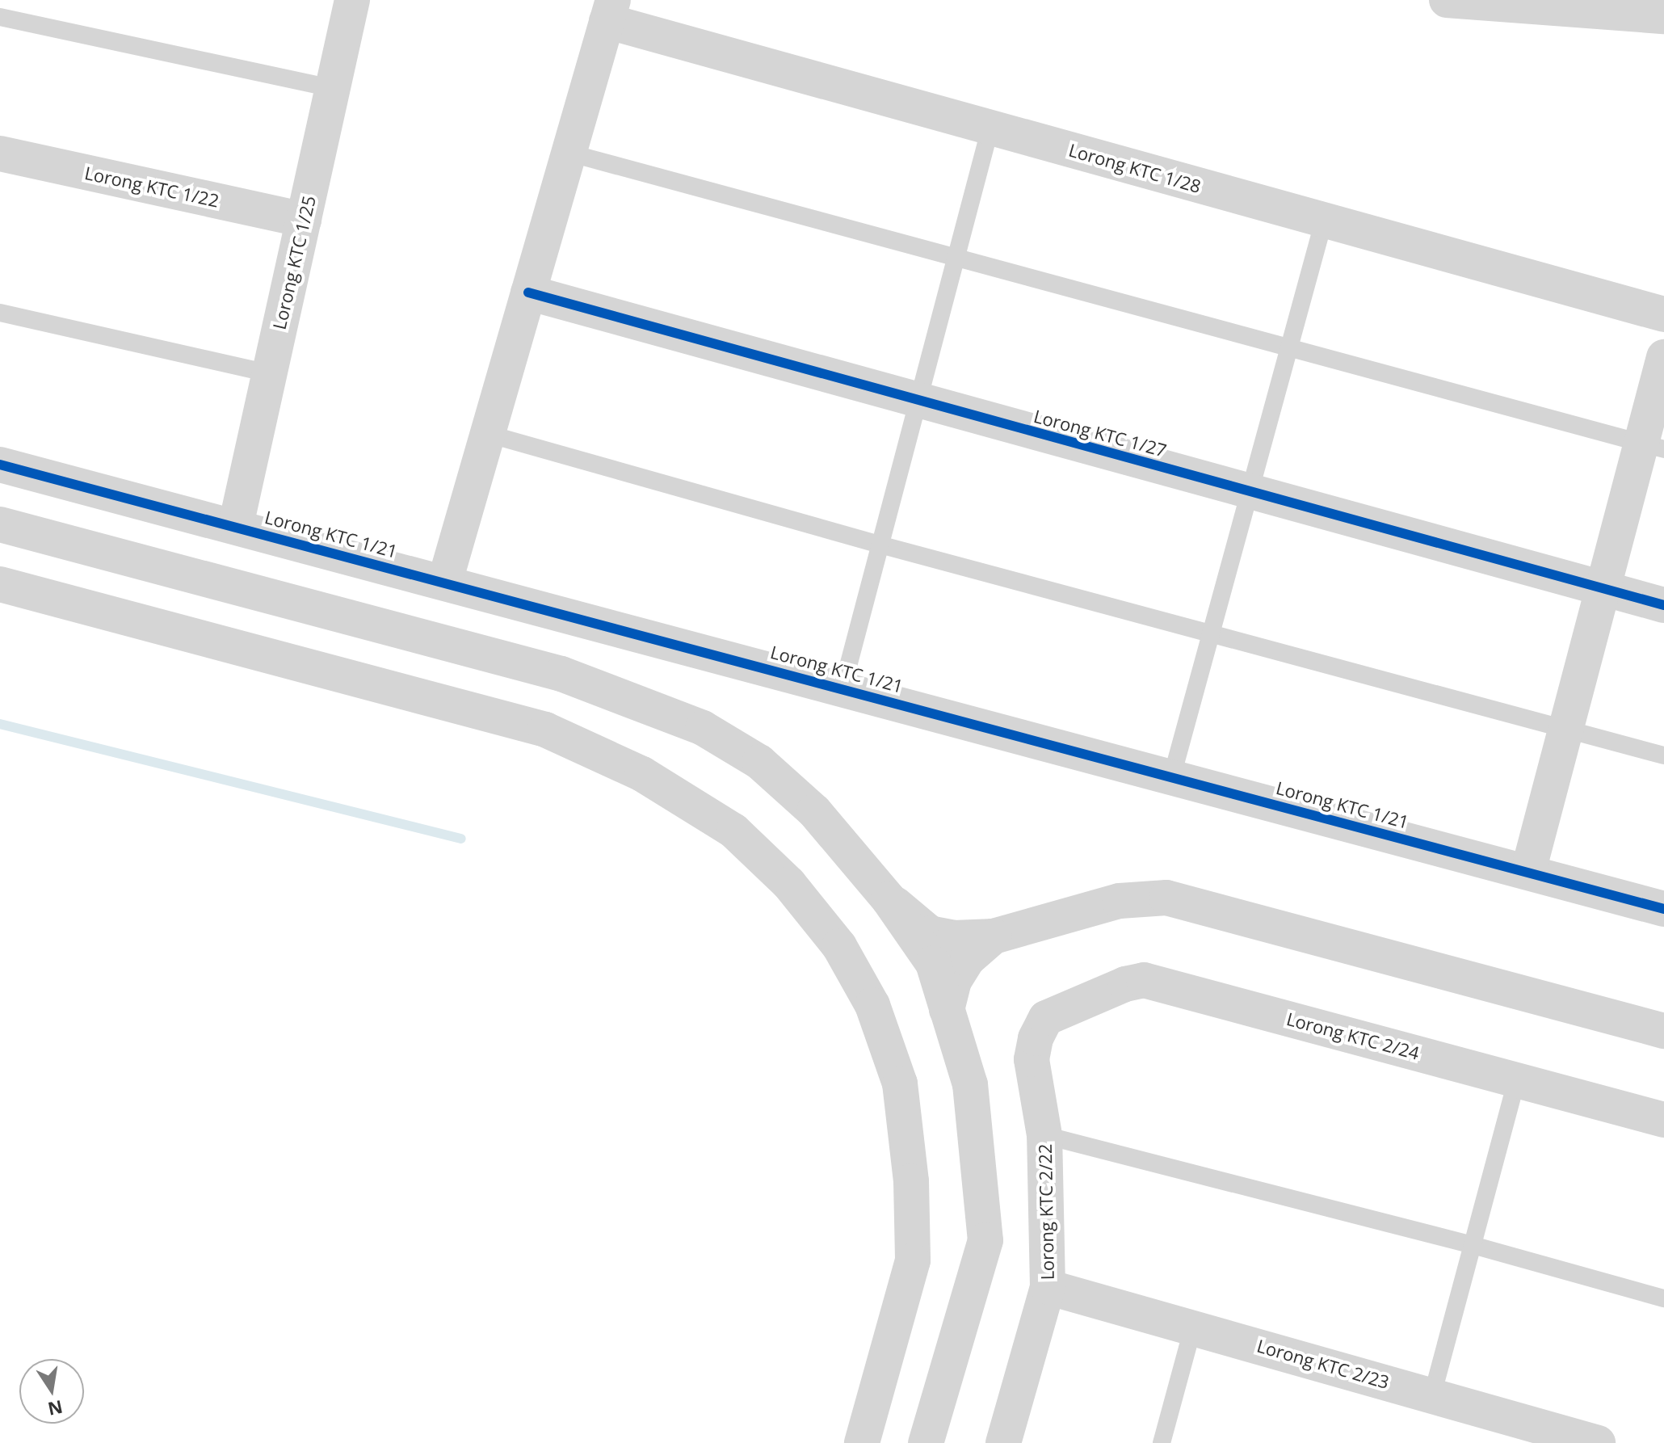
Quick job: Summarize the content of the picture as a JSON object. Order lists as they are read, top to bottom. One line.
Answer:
{"streets":{"street":["Lorong KTC 1/28","Lorong KTC 1/22","Lorong KTC 1/25","Lorong KTC 1/27","Lorong KTC 1/21","Lorong KTC 2/24","Lorong KTC 2/22","Lorong KTC 2/23"]},"crossings":[["Lorong KTC 1/22","Lorong KTC 1/25"],["Lorong KTC 1/25","Lorong KTC 1/21"],["Lorong KTC 2/24","Lorong KTC 2/22"],["Lorong KTC 2/22","Lorong KTC 2/23"]],"north":"bottom"}
